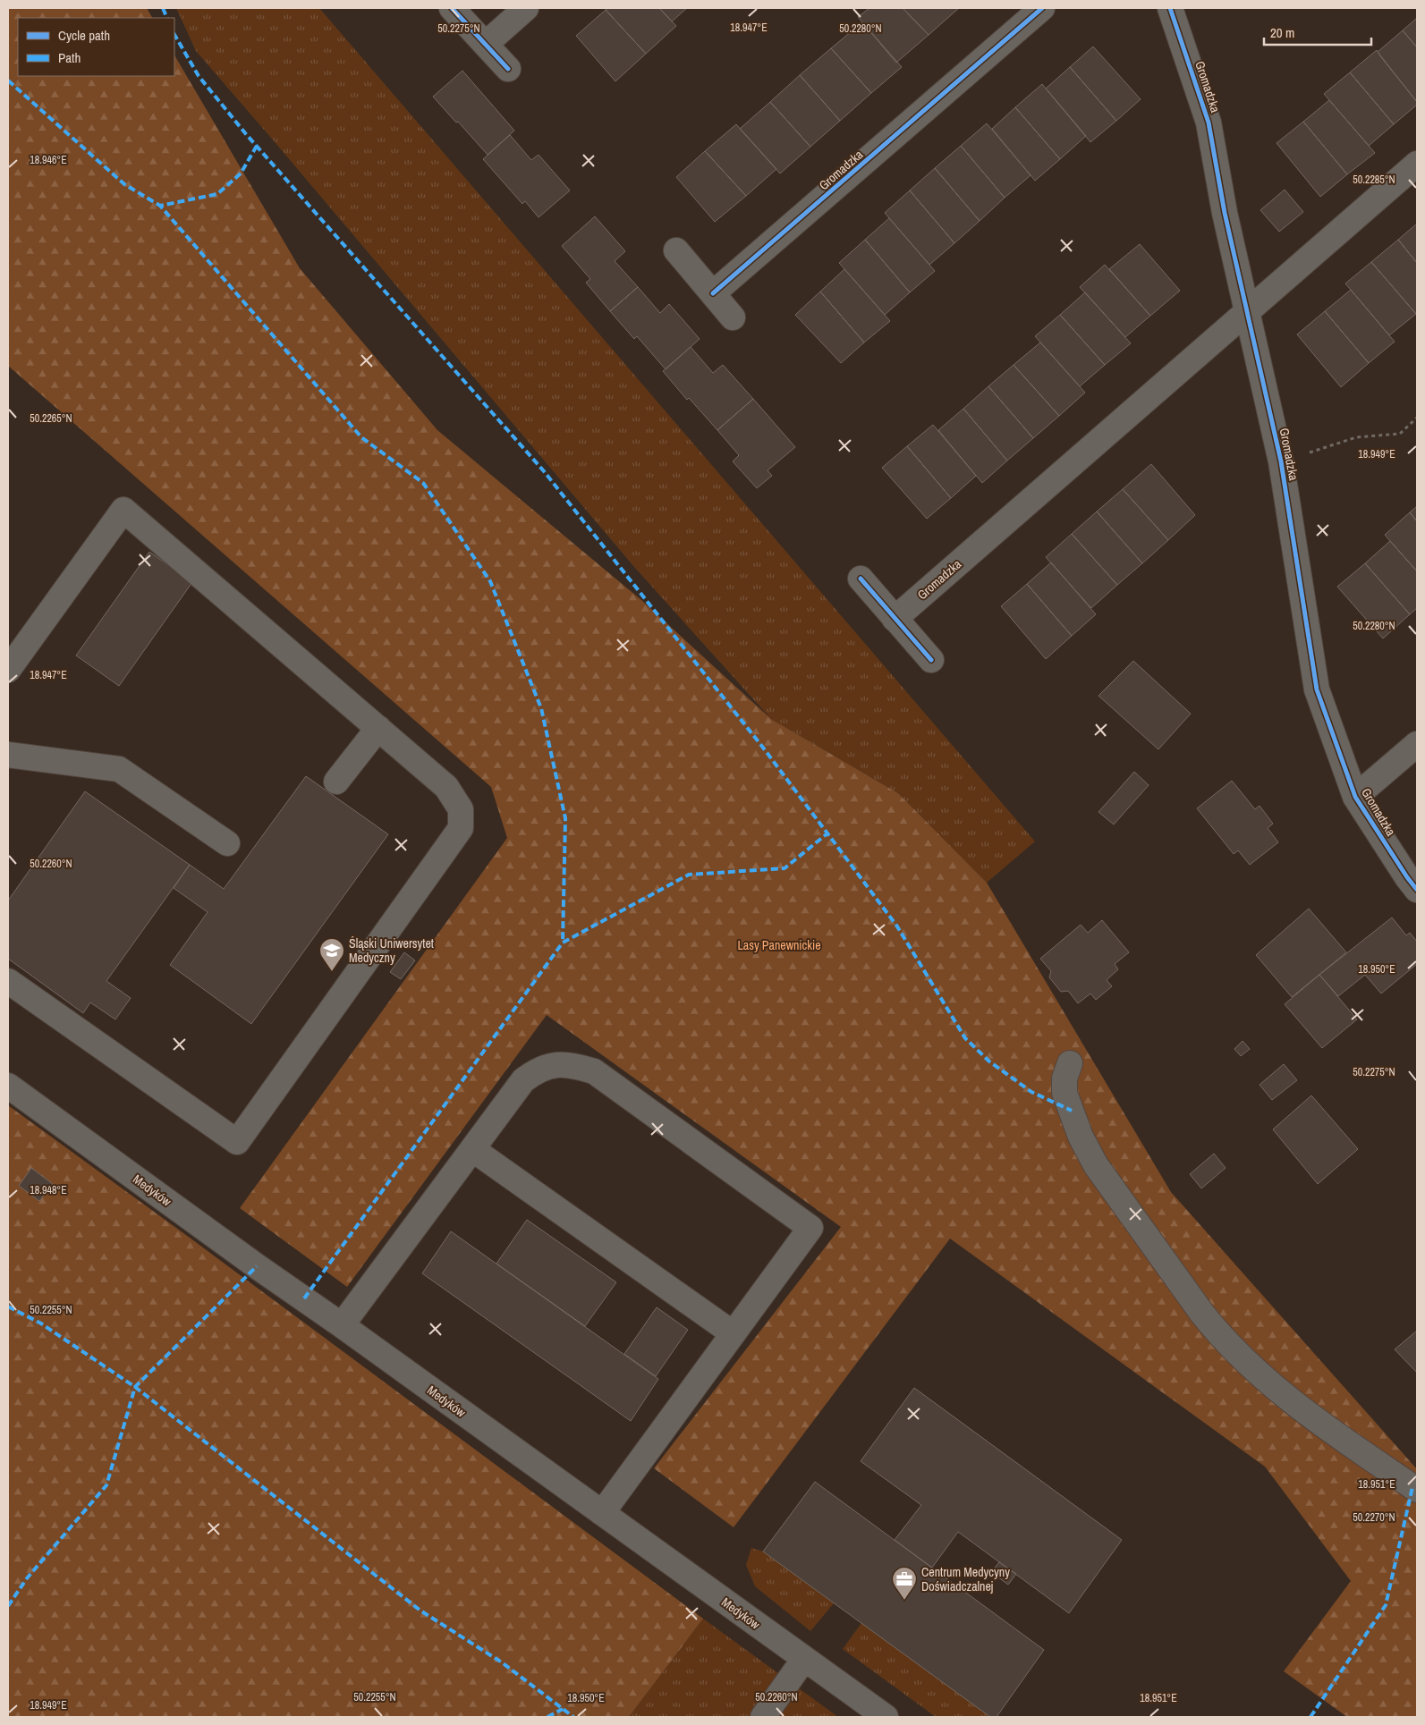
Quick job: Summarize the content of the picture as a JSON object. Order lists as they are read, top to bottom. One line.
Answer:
{"streets":{"street":["Gromadzka","Medyków"]},"parks":["Lasy Panewnickie"],"places":{"school or university":["Śląski Uniwersytet Medyczny"],"office":["Centrum Medycyny Doświadczalnej"]},"legend":["Cycle path","Path"],"scale_bar":"20 m","coordinates":["18.947°E","50.2275°N","50.2280°N","18.946°E","50.2285°N","50.2265°N","18.949°E","50.2260°N","18.950°E","18.948°E","50.2255°N","18.951°E","50.2270°N"]}
